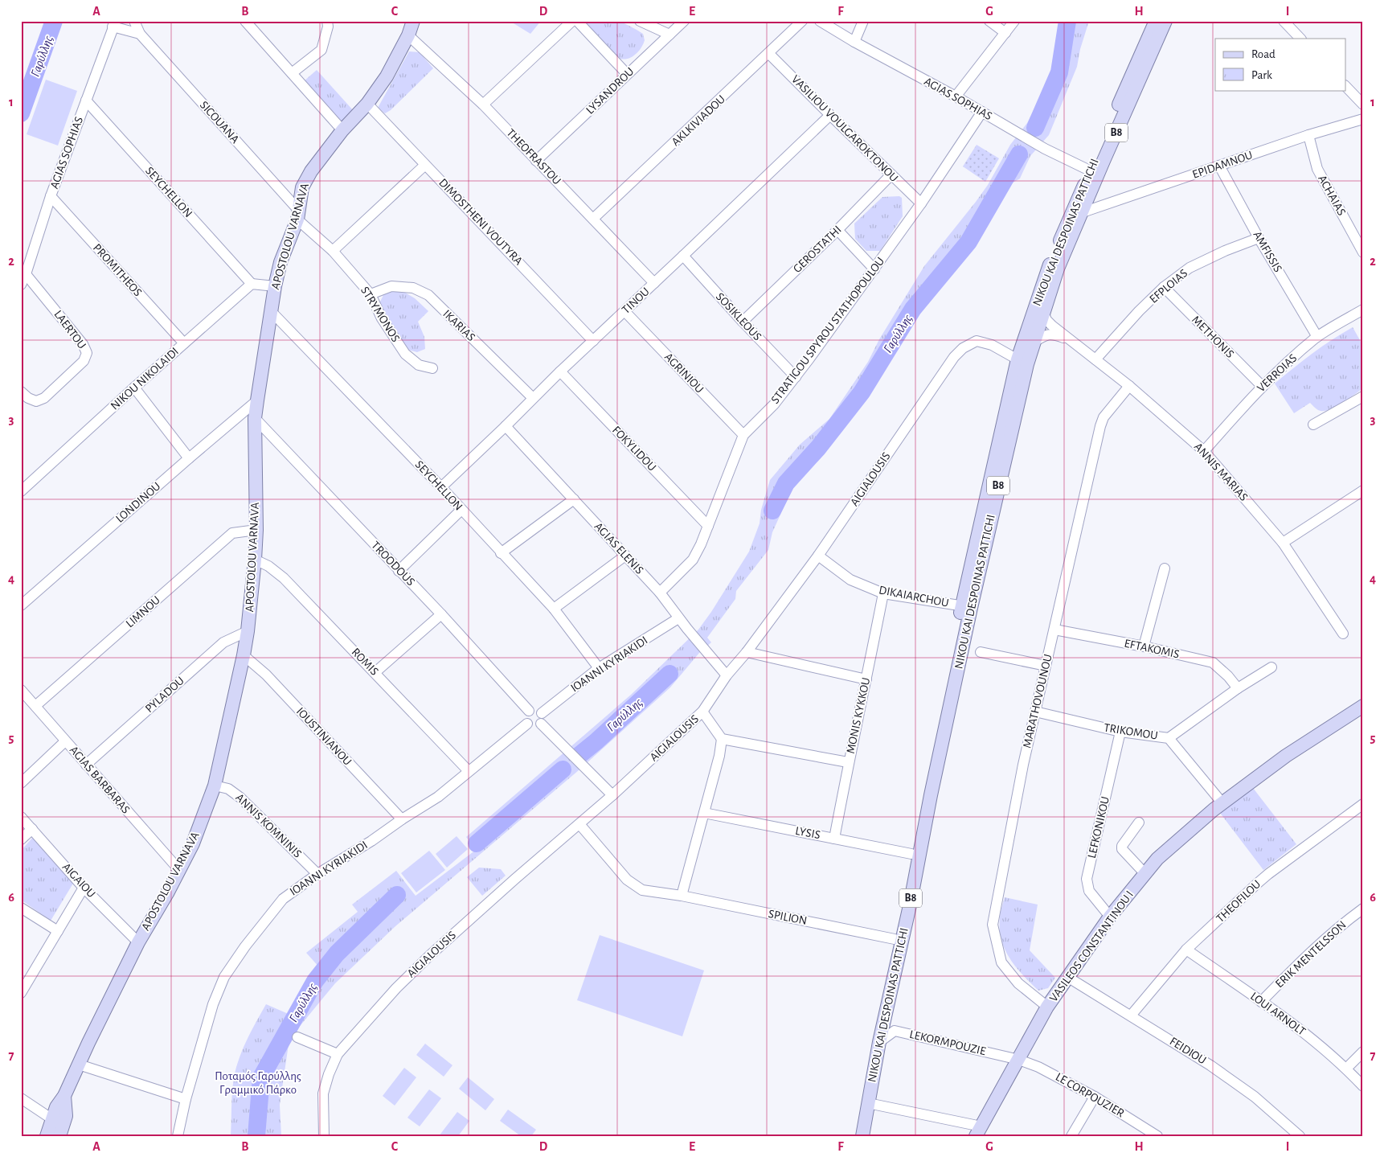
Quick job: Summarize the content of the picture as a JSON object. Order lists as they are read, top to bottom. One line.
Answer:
{"streets":{"main road":["B8","NIKOU KAI DESPOINAS PATTICHI","APOSTOLOU VARNAVA","VASILEOS CONSTANTINOU I"],"street":["LYSANDROU","AGIAS SOPHIAS","AKLKIVIADOU","SICOUANA","VASILIOU VOULGAROKTONOU","THEOFRASTOU","EPIDAMNOU","SEYCHELLON","ACHAIAS","DIMOSTHENI VOUTYRA","GEROSTATHI","AMFISSIS","PROMITHEOS","EFPLOIAS","TINOU","STRYMONOS","SOSIKLEOUS","IKARIAS","LAERTOU","STRATIGOU SPYROU STATHOPOULOU","METHONIS","AGRINIOU","VERROIAS","NIKOU NIKOLAIDI","FOKYLIDOU","ANNIS MARIAS","AIGIALOUSIS","LONDINOU","AGIAS ELENIS","TROODOUS","DIKAIARCHOU","LIMNOU","EFTAKOMIS","ROMIS","IOANNI KYRIAKIDI","PYLADOU","MARATHOVOUNOU","MONIS KYKKOU","TRIKOMOU","IOUSTINIANOU","AGIAS BARBARAS","ANNIS KOMNINIS","LEFKONIKOU","LYSIS","AIGAIOU","THEOFILOU","SPILION","ERIK MENTELSSON","LOUI ARNOLT","LEKORMPOUZIE","FEIDIOU","LE CORPOUZIER"]},"crossings":[["LYSANDROU","THEOFRASTOU"],["AGIAS SOPHIAS","SEYCHELLON"],["AGIAS SOPHIAS","NIKOU KAI DESPOINAS PATTICHI"],["AGIAS SOPHIAS","PROMITHEOS"],["AGIAS SOPHIAS","LAERTOU"],["AGIAS SOPHIAS","STRATIGOU SPYROU STATHOPOULOU"],["AKLKIVIADOU","VASILIOU VOULGAROKTONOU"],["AKLKIVIADOU","THEOFRASTOU"],["SICOUANA","APOSTOLOU VARNAVA"],["SICOUANA","STRYMONOS"],["VASILIOU VOULGAROKTONOU","GEROSTATHI"],["VASILIOU VOULGAROKTONOU","TINOU"],["VASILIOU VOULGAROKTONOU","STRATIGOU SPYROU STATHOPOULOU"],["THEOFRASTOU","APOSTOLOU VARNAVA"],["THEOFRASTOU","TINOU"],["EPIDAMNOU","ACHAIAS"],["EPIDAMNOU","NIKOU KAI DESPOINAS PATTICHI"],["EPIDAMNOU","AMFISSIS"],["SEYCHELLON","APOSTOLOU VARNAVA"],["SEYCHELLON","TINOU"],["SEYCHELLON","NIKOU NIKOLAIDI"],["SEYCHELLON","IOANNI KYRIAKIDI"],["DIMOSTHENI VOUTYRA","APOSTOLOU VARNAVA"],["DIMOSTHENI VOUTYRA","TINOU"],["NIKOU KAI DESPOINAS PATTICHI","ANNIS MARIAS"],["NIKOU KAI DESPOINAS PATTICHI","AIGIALOUSIS"],["NIKOU KAI DESPOINAS PATTICHI","DIKAIARCHOU"],["NIKOU KAI DESPOINAS PATTICHI","LYSIS"],["NIKOU KAI DESPOINAS PATTICHI","SPILION"],["NIKOU KAI DESPOINAS PATTICHI","LEKORMPOUZIE"],["APOSTOLOU VARNAVA","STRYMONOS"],["APOSTOLOU VARNAVA","LONDINOU"],["APOSTOLOU VARNAVA","TROODOUS"],["APOSTOLOU VARNAVA","LIMNOU"],["APOSTOLOU VARNAVA","ROMIS"],["APOSTOLOU VARNAVA","PYLADOU"],["APOSTOLOU VARNAVA","IOUSTINIANOU"],["APOSTOLOU VARNAVA","AGIAS BARBARAS"],["APOSTOLOU VARNAVA","ANNIS KOMNINIS"],["APOSTOLOU VARNAVA","AIGAIOU"],["GEROSTATHI","SOSIKLEOUS"],["AMFISSIS","EFPLOIAS"],["AMFISSIS","VERROIAS"],["PROMITHEOS","NIKOU NIKOLAIDI"],["EFPLOIAS","METHONIS"],["EFPLOIAS","ANNIS MARIAS"],["TINOU","SOSIKLEOUS"],["TINOU","IKARIAS"],["TINOU","AGRINIOU"],["TINOU","FOKYLIDOU"],["TINOU","AGIAS ELENIS"],["STRYMONOS","IKARIAS"],["SOSIKLEOUS","STRATIGOU SPYROU STATHOPOULOU"],["STRATIGOU SPYROU STATHOPOULOU","AGRINIOU"],["STRATIGOU SPYROU STATHOPOULOU","FOKYLIDOU"],["STRATIGOU SPYROU STATHOPOULOU","AGIAS ELENIS"],["METHONIS","VERROIAS"],["VERROIAS","ANNIS MARIAS"],["ANNIS MARIAS","MARATHOVOUNOU"],["AIGIALOUSIS","AGIAS ELENIS"],["AIGIALOUSIS","DIKAIARCHOU"],["AIGIALOUSIS","SPILION"],["AGIAS ELENIS","IOANNI KYRIAKIDI"],["TROODOUS","IOANNI KYRIAKIDI"],["DIKAIARCHOU","MONIS KYKKOU"],["LIMNOU","AGIAS BARBARAS"],["EFTAKOMIS","MARATHOVOUNOU"],["ROMIS","IOANNI KYRIAKIDI"],["IOANNI KYRIAKIDI","IOUSTINIANOU"],["IOANNI KYRIAKIDI","ANNIS KOMNINIS"],["PYLADOU","AGIAS BARBARAS"],["MARATHOVOUNOU","TRIKOMOU"],["MARATHOVOUNOU","VASILEOS CONSTANTINOU I"],["MONIS KYKKOU","LYSIS"],["TRIKOMOU","LEFKONIKOU"],["TRIKOMOU","VASILEOS CONSTANTINOU I"],["LEFKONIKOU","VASILEOS CONSTANTINOU I"],["THEOFILOU","LOUI ARNOLT"],["THEOFILOU","FEIDIOU"],["VASILEOS CONSTANTINOU I","LEKORMPOUZIE"],["VASILEOS CONSTANTINOU I","FEIDIOU"],["VASILEOS CONSTANTINOU I","LE CORPOUZIER"],["ERIK MENTELSSON","LOUI ARNOLT"],["LEKORMPOUZIE","LE CORPOUZIER"]],"water":["Γαρύλλης"],"parks":["Ποταμός Γαρύλλης Γραμμικό Πάρκο"],"legend":["Road","Park"],"grid":{"columns":["A","B","C","D","E","F","G","H","I"],"rows":["1","2","3","4","5","6","7"]}}
